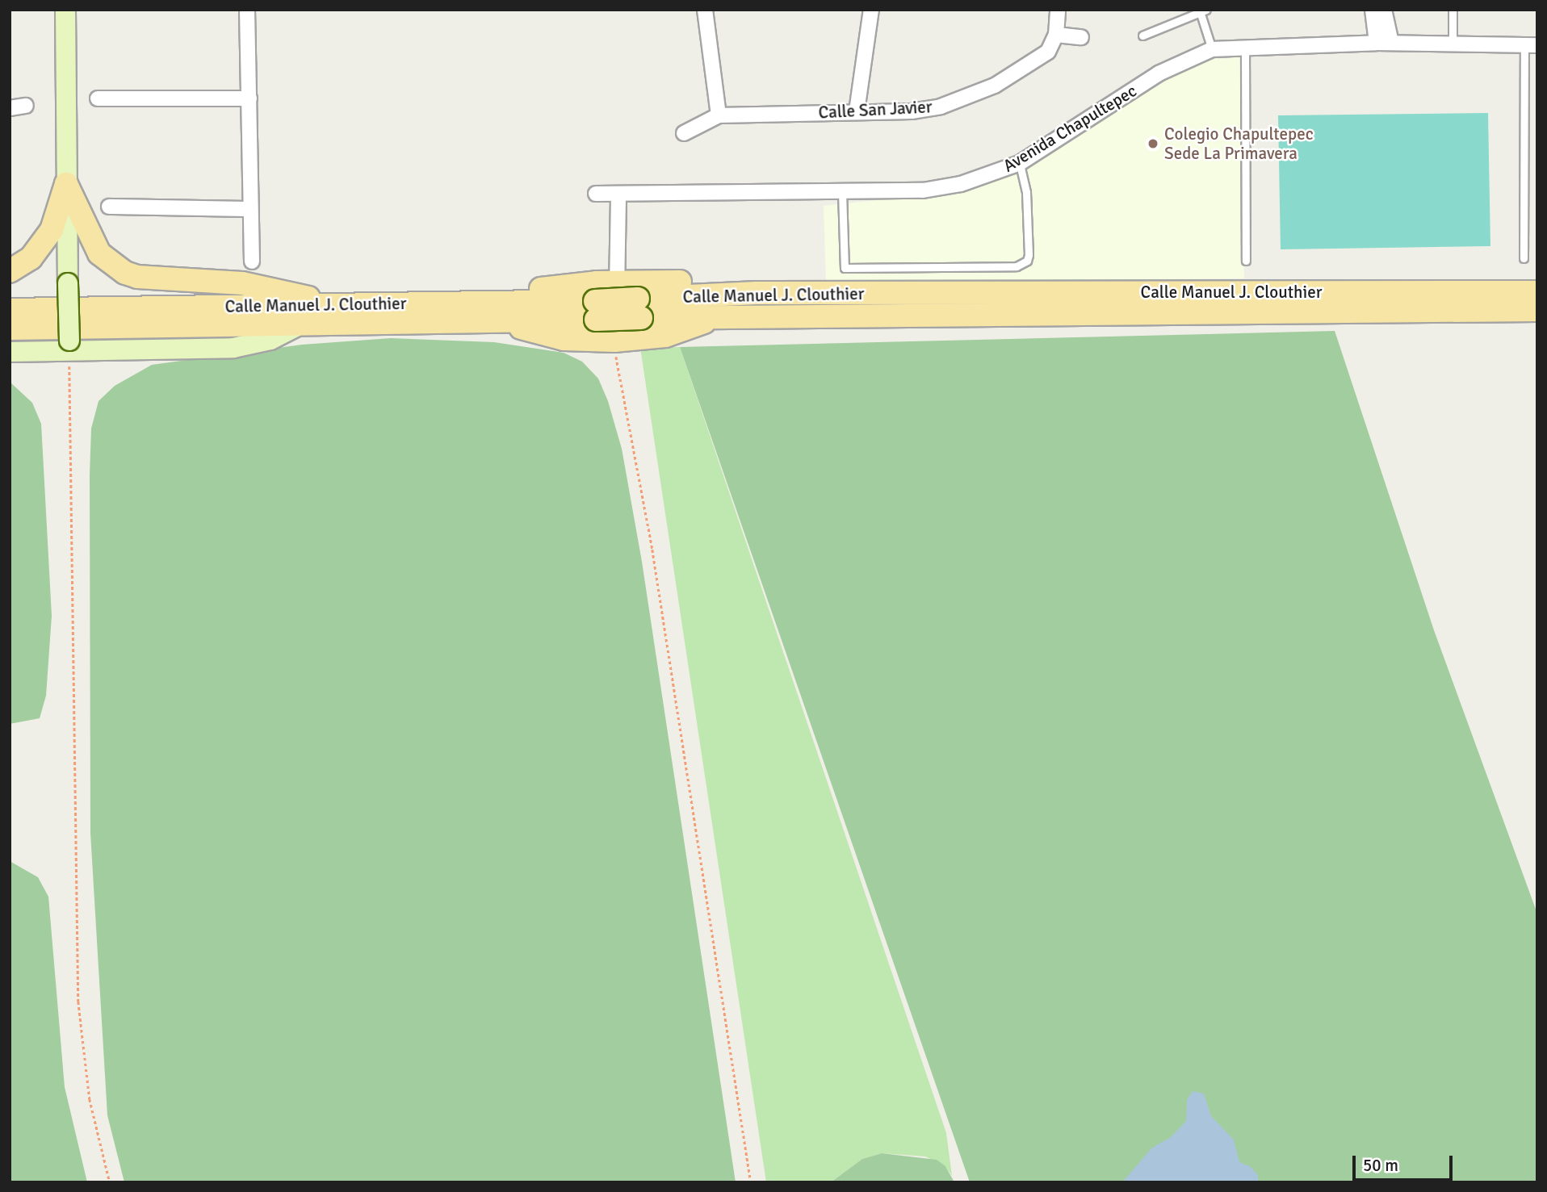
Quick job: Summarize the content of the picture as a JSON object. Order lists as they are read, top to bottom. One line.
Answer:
{"streets":{"main road":["Calle Manuel J. Clouthier"],"street":["Calle San Javier","Avenida Chapultepec"]},"places":["Colegio Chapultepec Sede La Primavera"],"scale_bar":"50 m"}
